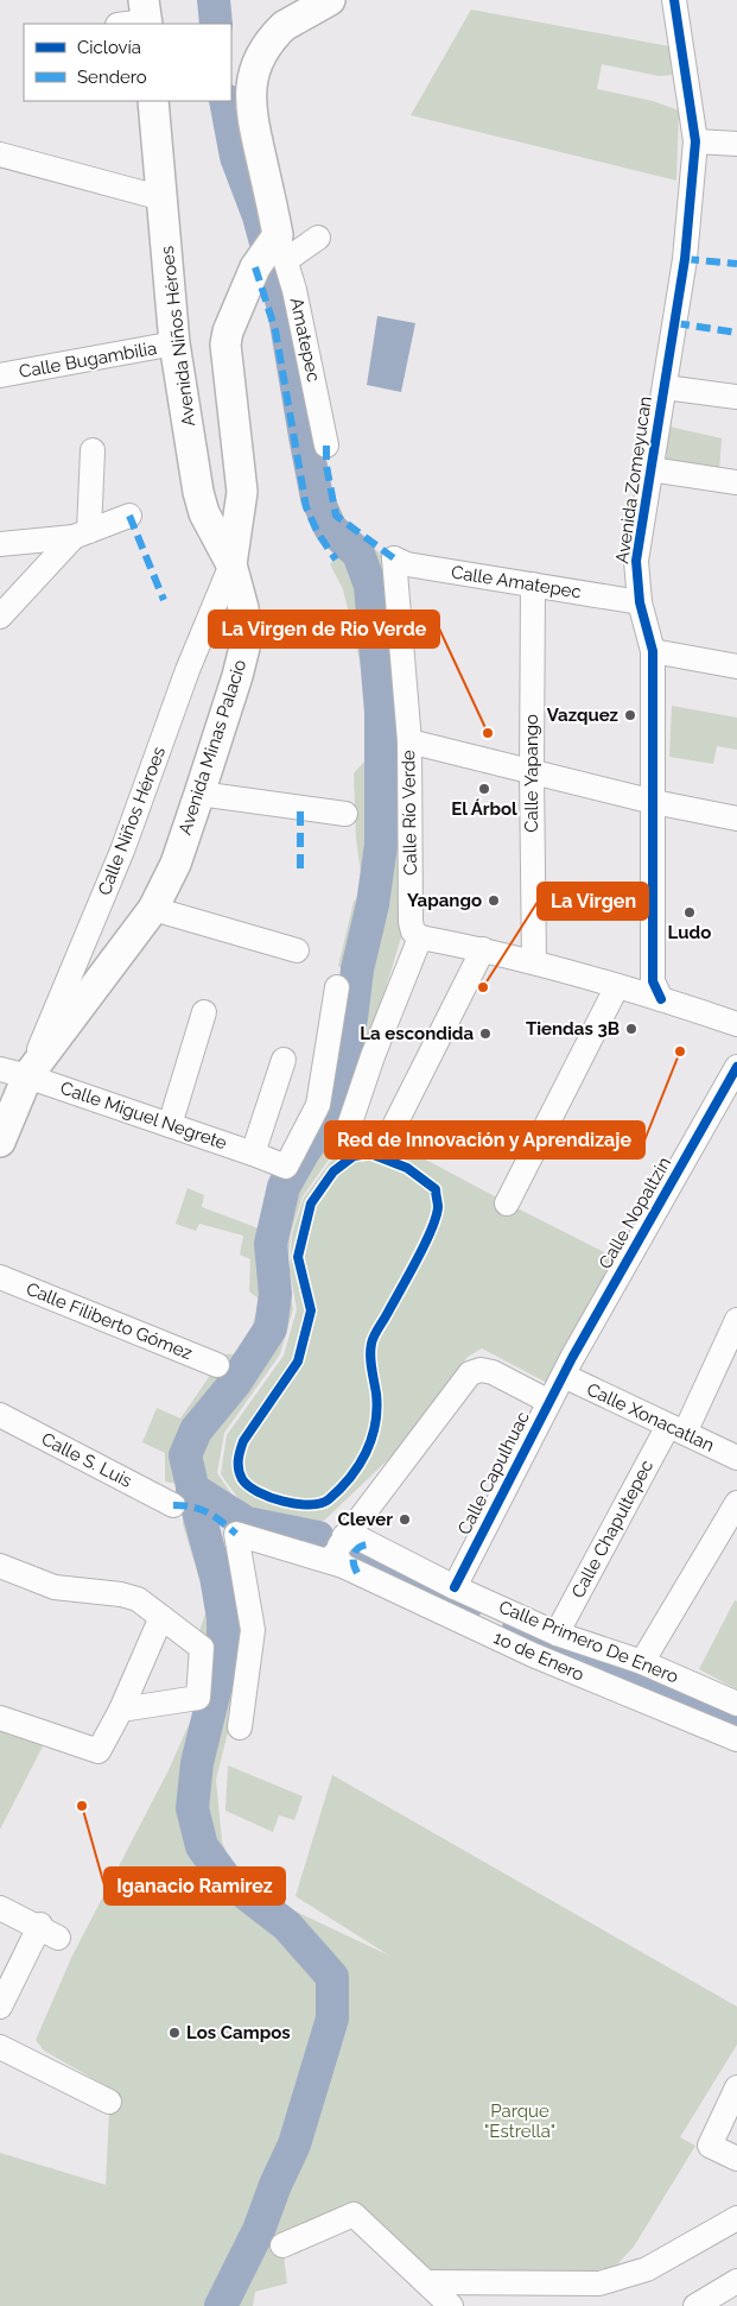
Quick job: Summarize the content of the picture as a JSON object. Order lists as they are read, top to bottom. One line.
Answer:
{"streets":{"main road":["Avenida Niños Héroes","Avenida Minas Palacio"],"street":["Amatepec","Calle Bugambilia","Avenida Zomeyucan","Calle Amatepec","Calle Yapango","Calle Río Verde","Calle Niños Héroes","Calle Miguel Negrete","Calle Nopaltzin","Calle Filiberto Gómez","Calle Xonacatlan","Calle S. Luis","Calle Capulhuac","Calle Chapultepec","Calle Primero De Enero","1o de Enero"]},"crossings":[["Avenida Niños Héroes","Calle Bugambilia"],["Avenida Niños Héroes","Avenida Minas Palacio"],["Avenida Niños Héroes","Calle Niños Héroes"],["Amatepec","Avenida Minas Palacio"],["Avenida Zomeyucan","Calle Amatepec"],["Calle Amatepec","Calle Yapango"],["Calle Amatepec","Calle Río Verde"],["Avenida Minas Palacio","Calle Niños Héroes"],["Avenida Minas Palacio","Calle Miguel Negrete"],["Calle Niños Héroes","Calle Miguel Negrete"],["Calle Nopaltzin","Calle Xonacatlan"],["Calle Nopaltzin","Calle Capulhuac"],["Calle Xonacatlan","Calle Capulhuac"],["Calle Xonacatlan","Calle Chapultepec"],["Calle Capulhuac","Calle Primero De Enero"],["Calle Chapultepec","Calle Primero De Enero"],["Calle Primero De Enero","1o de Enero"]],"parks":["Parque \"Estrella\""],"places":["Vazquez","La Virgen de Rio Verde","El Árbol","Yapango","Ludo","La Virgen","Tiendas 3B","La escondida","Red de Innovación y Aprendizaje","Clever","Iganacio Ramirez","Los Campos"],"legend":["Ciclovía","Sendero"]}
